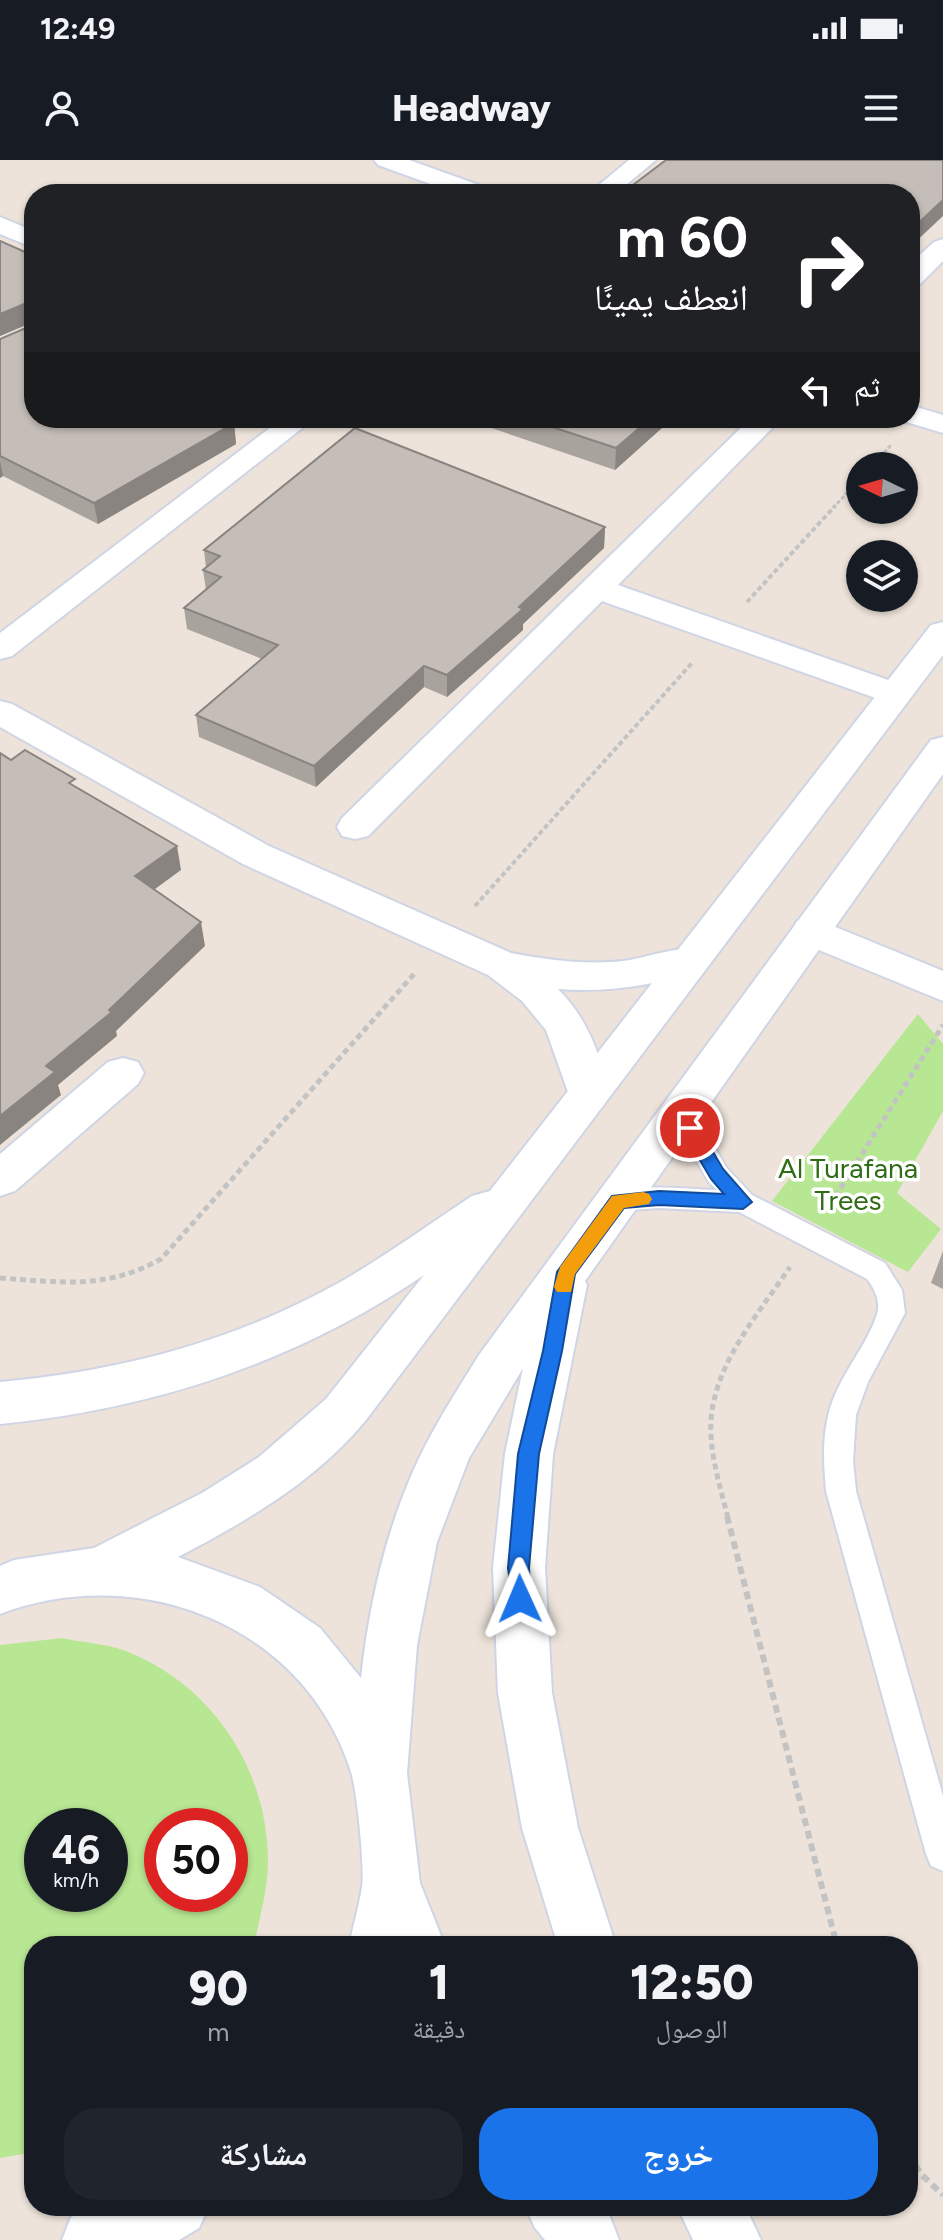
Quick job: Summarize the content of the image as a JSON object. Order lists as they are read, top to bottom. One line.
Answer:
{"parks":["Al Turafana Trees"],"north":"left","page":{"status":"12:49","header":"Headway","turn":["60 m","انعطف يمينًا"],"then":"ثم","speed":"46 km/h","limit":"50","eta":["12:50","الوصول","1","دقيقة","90","m"],"buttons":["خروج","مشاركة"]}}
